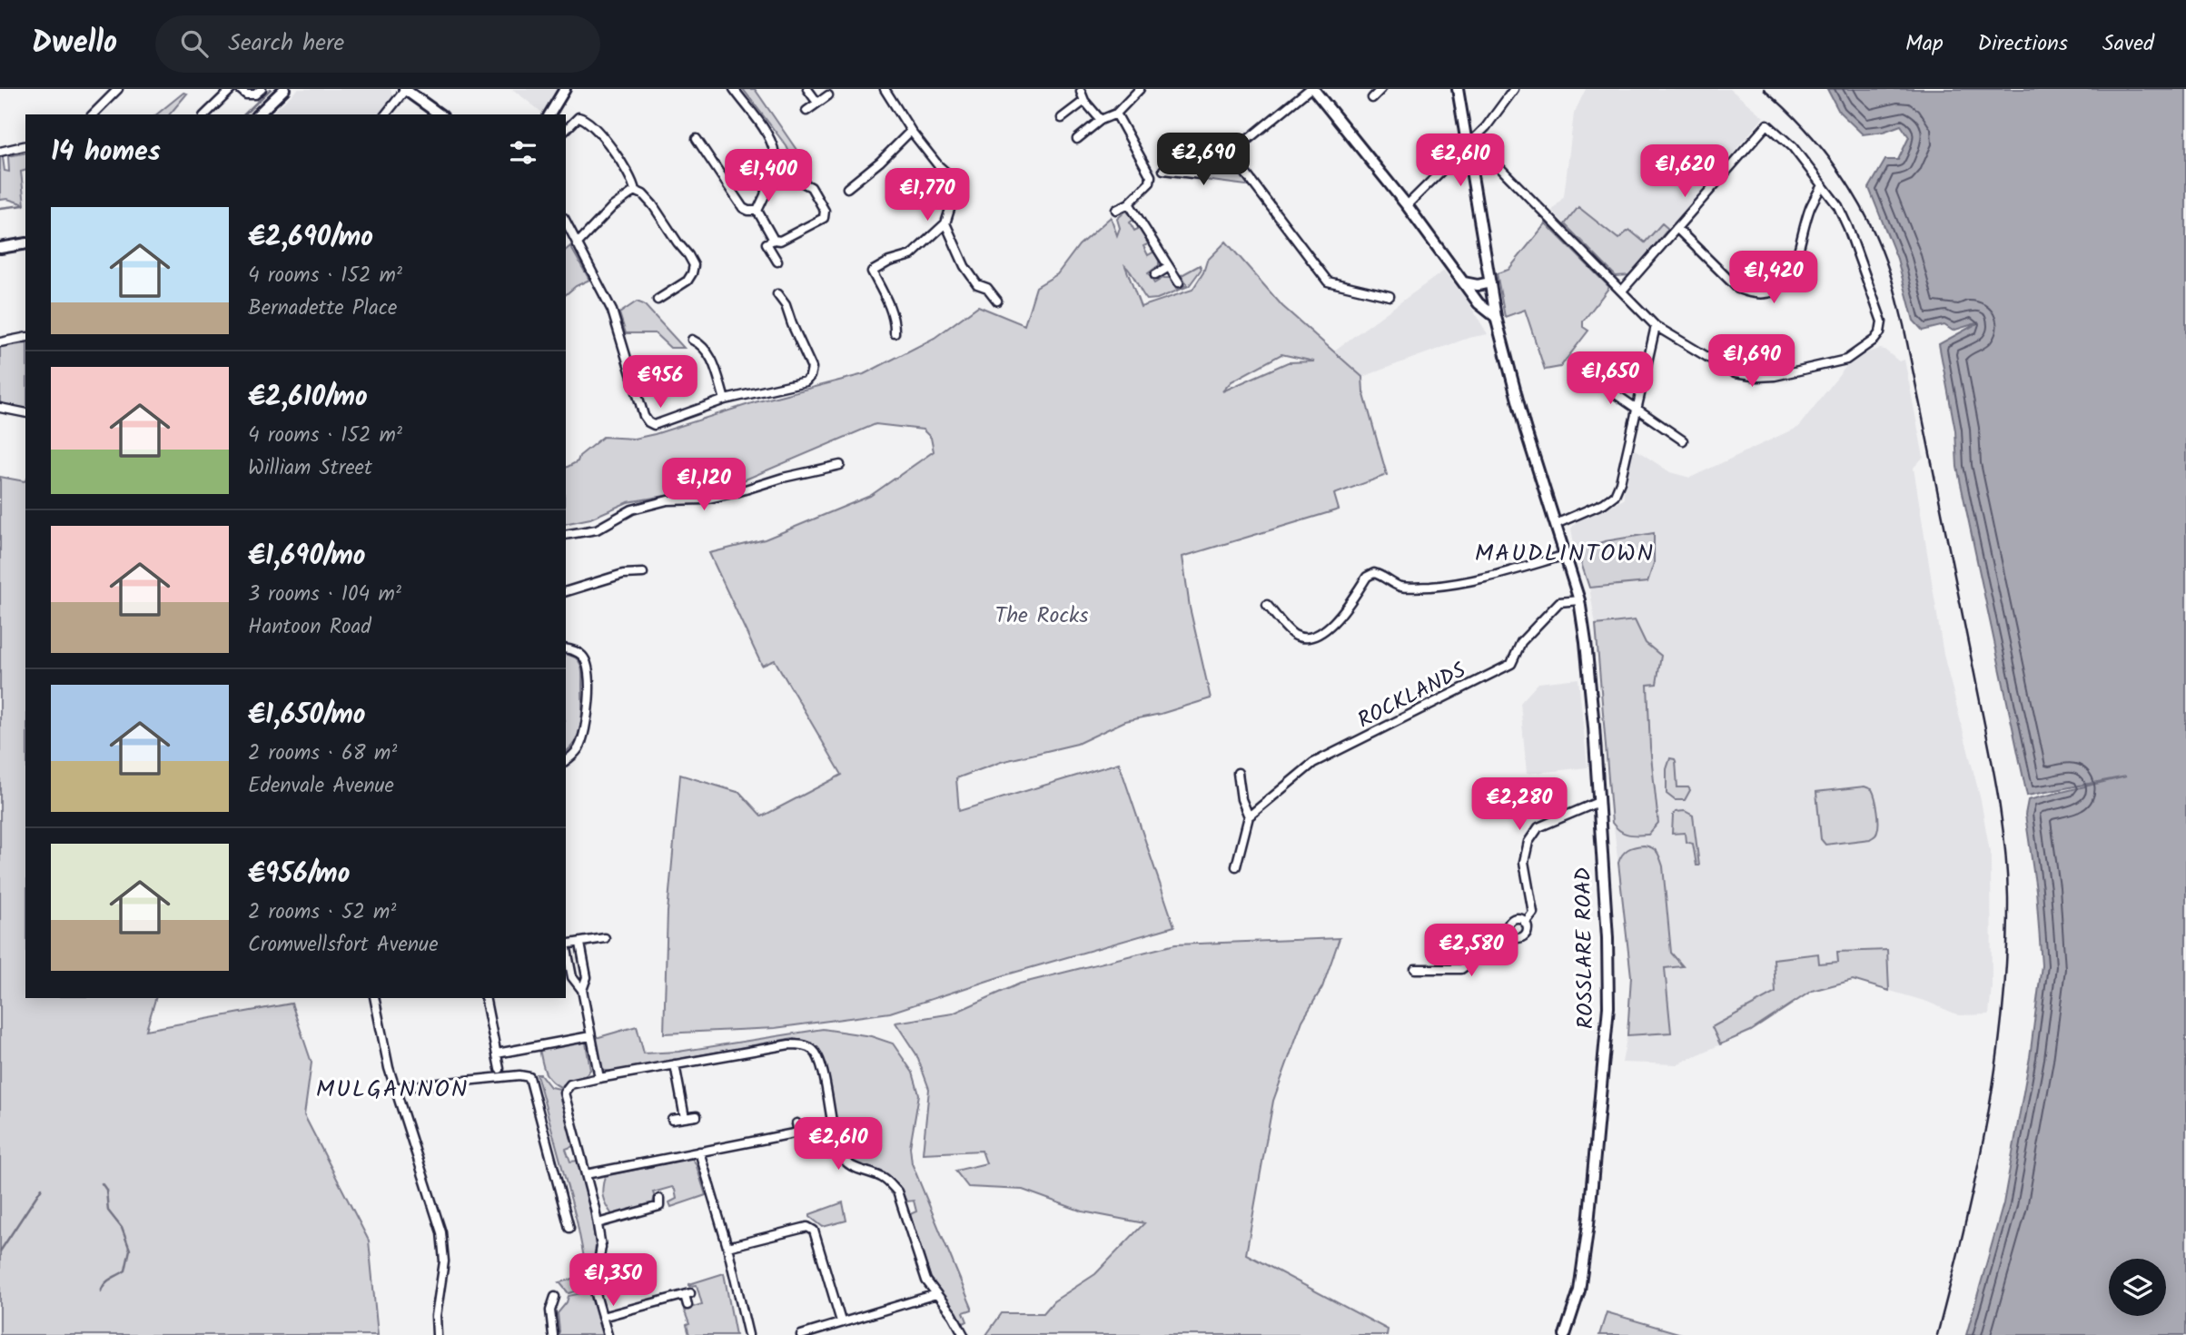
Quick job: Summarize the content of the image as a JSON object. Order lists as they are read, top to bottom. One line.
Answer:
{"streets":{"main road":["ROSSLARE ROAD"],"street":["ROCKLANDS"]},"crossings":[["ROCKLANDS","ROSSLARE ROAD"]],"districts":["MAUDLINTOWN","MULGANNON"],"parks":["The Rocks"],"page":{"header":"Dwello","search":"Search here","nav":["Map","Directions","Saved"],"heading":"14 homes","price":["€2,690","€2,610","€1,620","€1,400","€1,770","€1,420","€1,690","€1,650","€956","€1,120","€2,280","€2,580","€2,610","€1,350"],"list":[{"name":"€2,690/mo","note":"4 rooms · 152 m² · Bernadette Place"},{"name":"€2,610/mo","note":"4 rooms · 152 m² · William Street"},{"name":"€1,690/mo","note":"3 rooms · 104 m² · Hantoon Road"},{"name":"€1,650/mo","note":"2 rooms · 68 m² · Edenvale Avenue"},{"name":"€956/mo","note":"2 rooms · 52 m² · Cromwellsfort Avenue"}]}}
